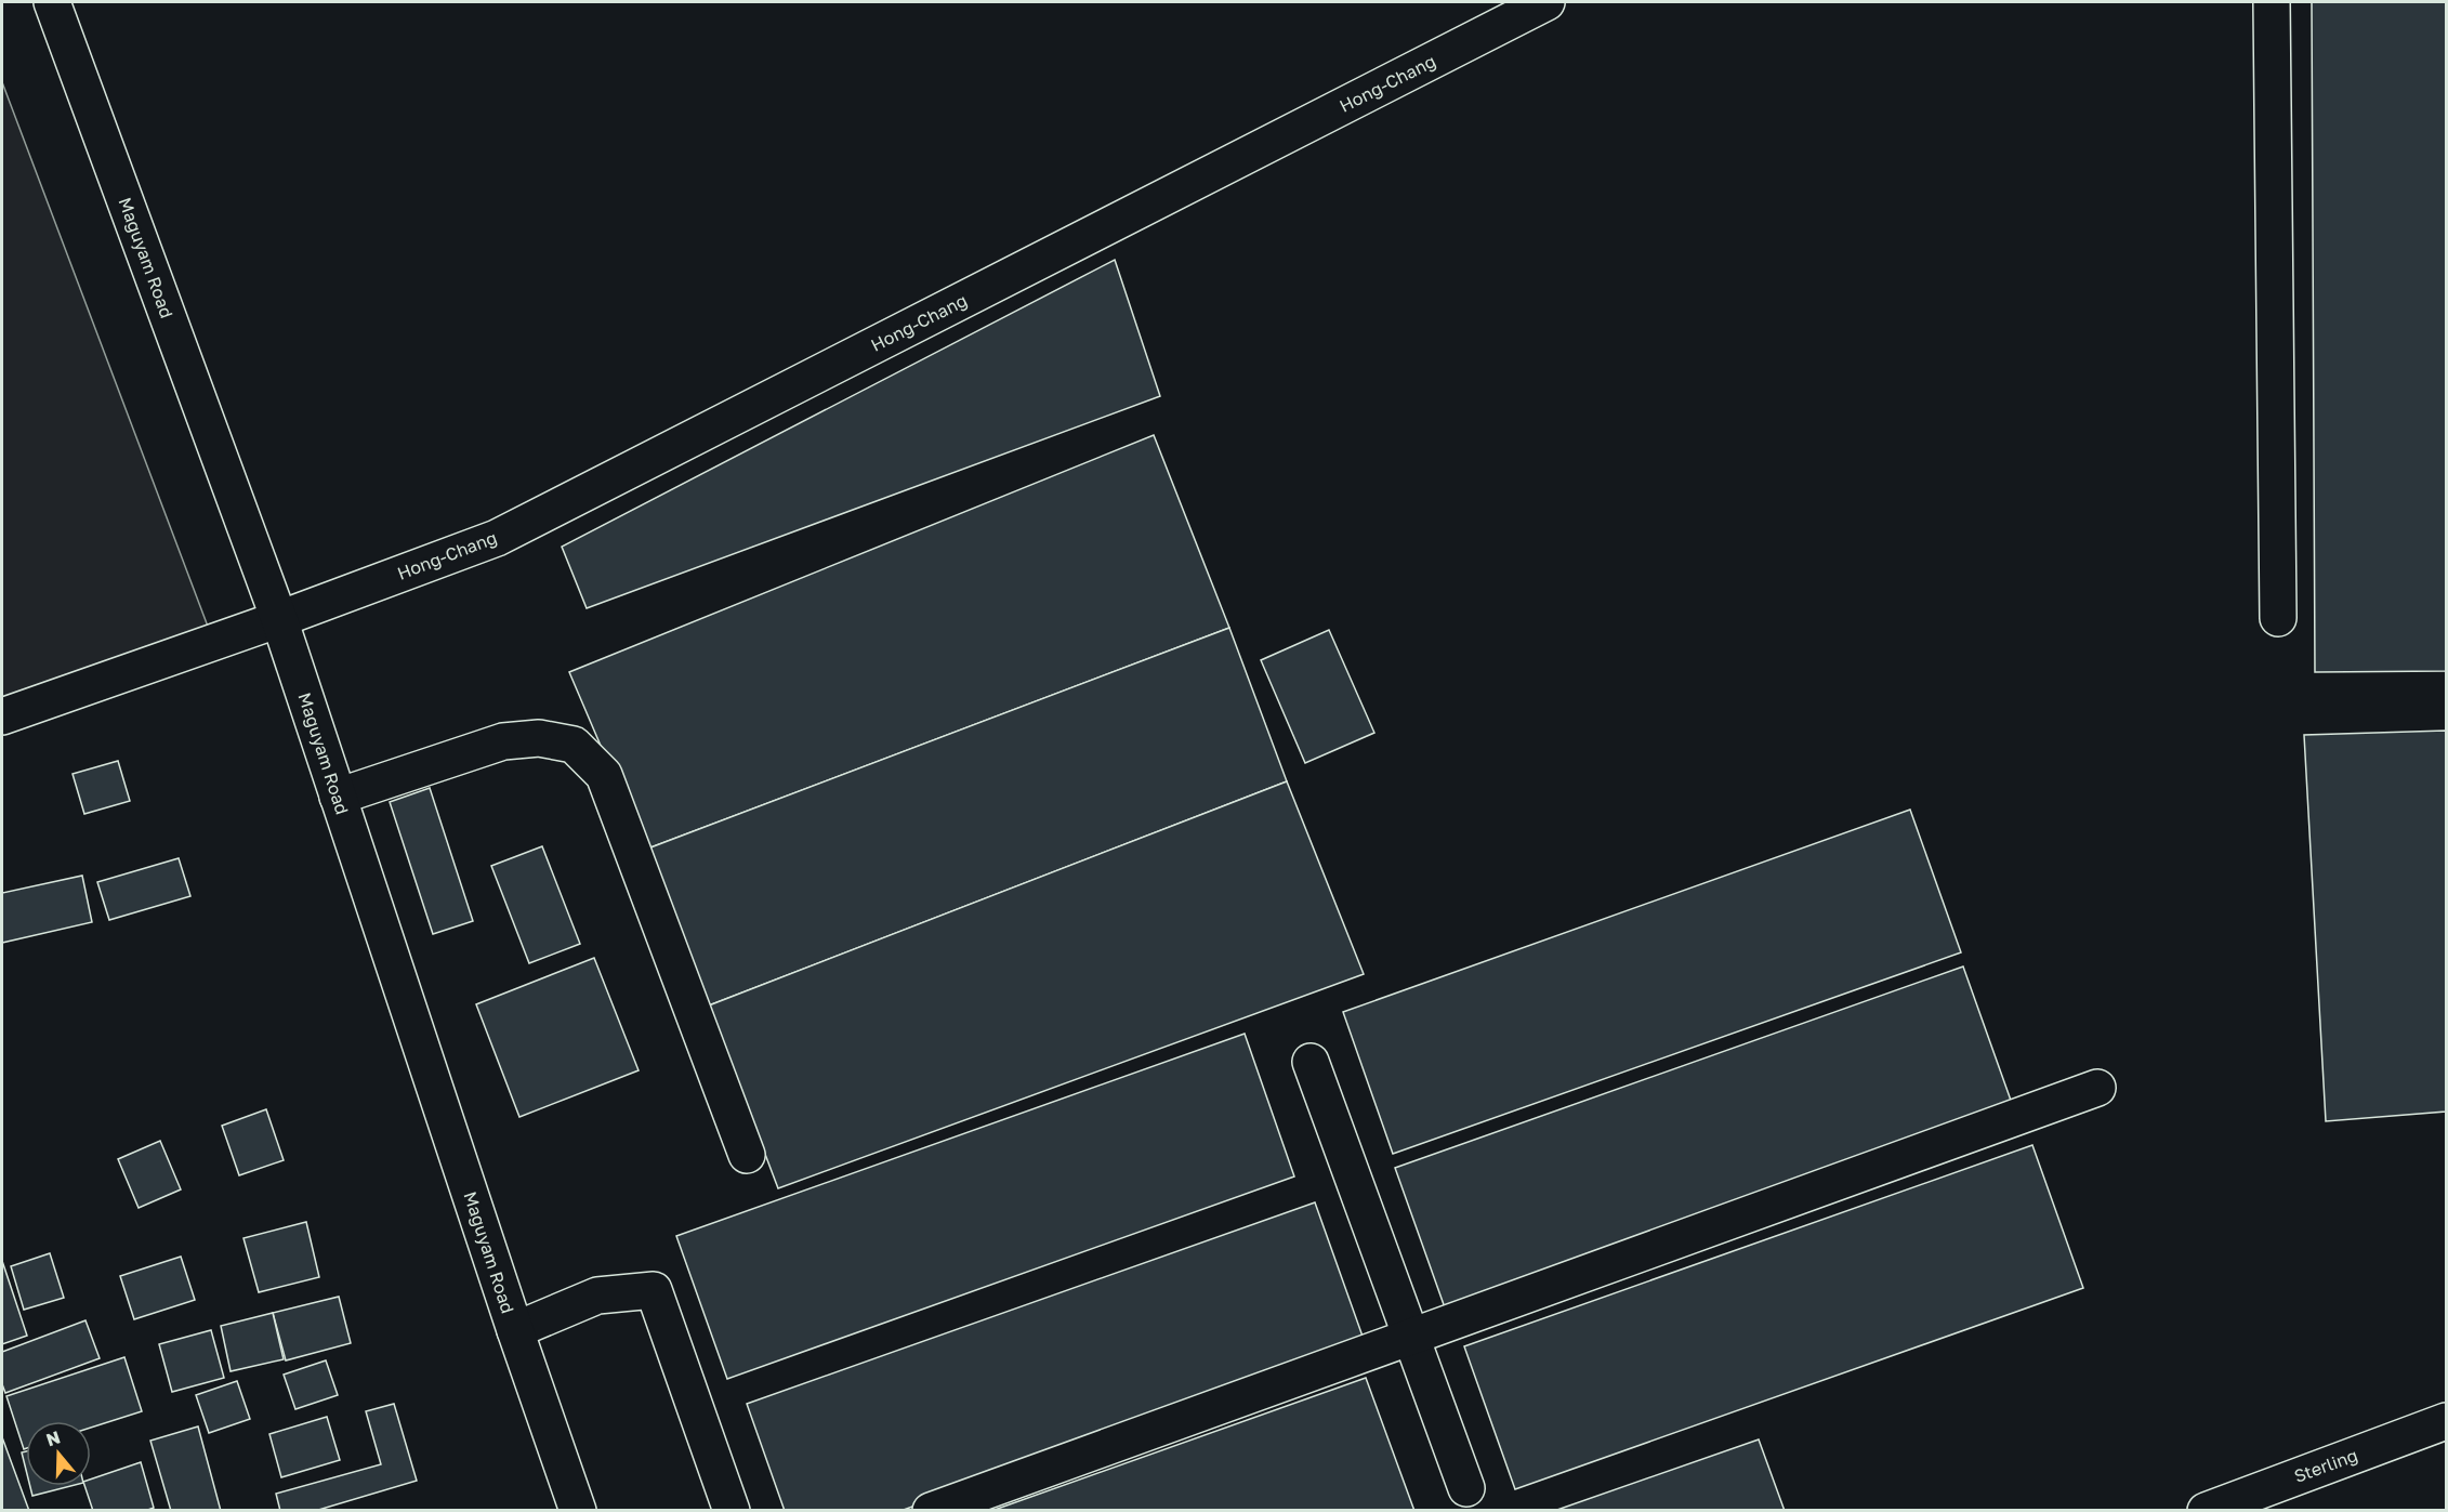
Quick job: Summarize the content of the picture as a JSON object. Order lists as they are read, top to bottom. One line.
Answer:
{"streets":{"main road":["Hong-Chang","Maguyam Road","Sterling"]},"crossings":[["Hong-Chang","Maguyam Road"]],"north":"top"}
